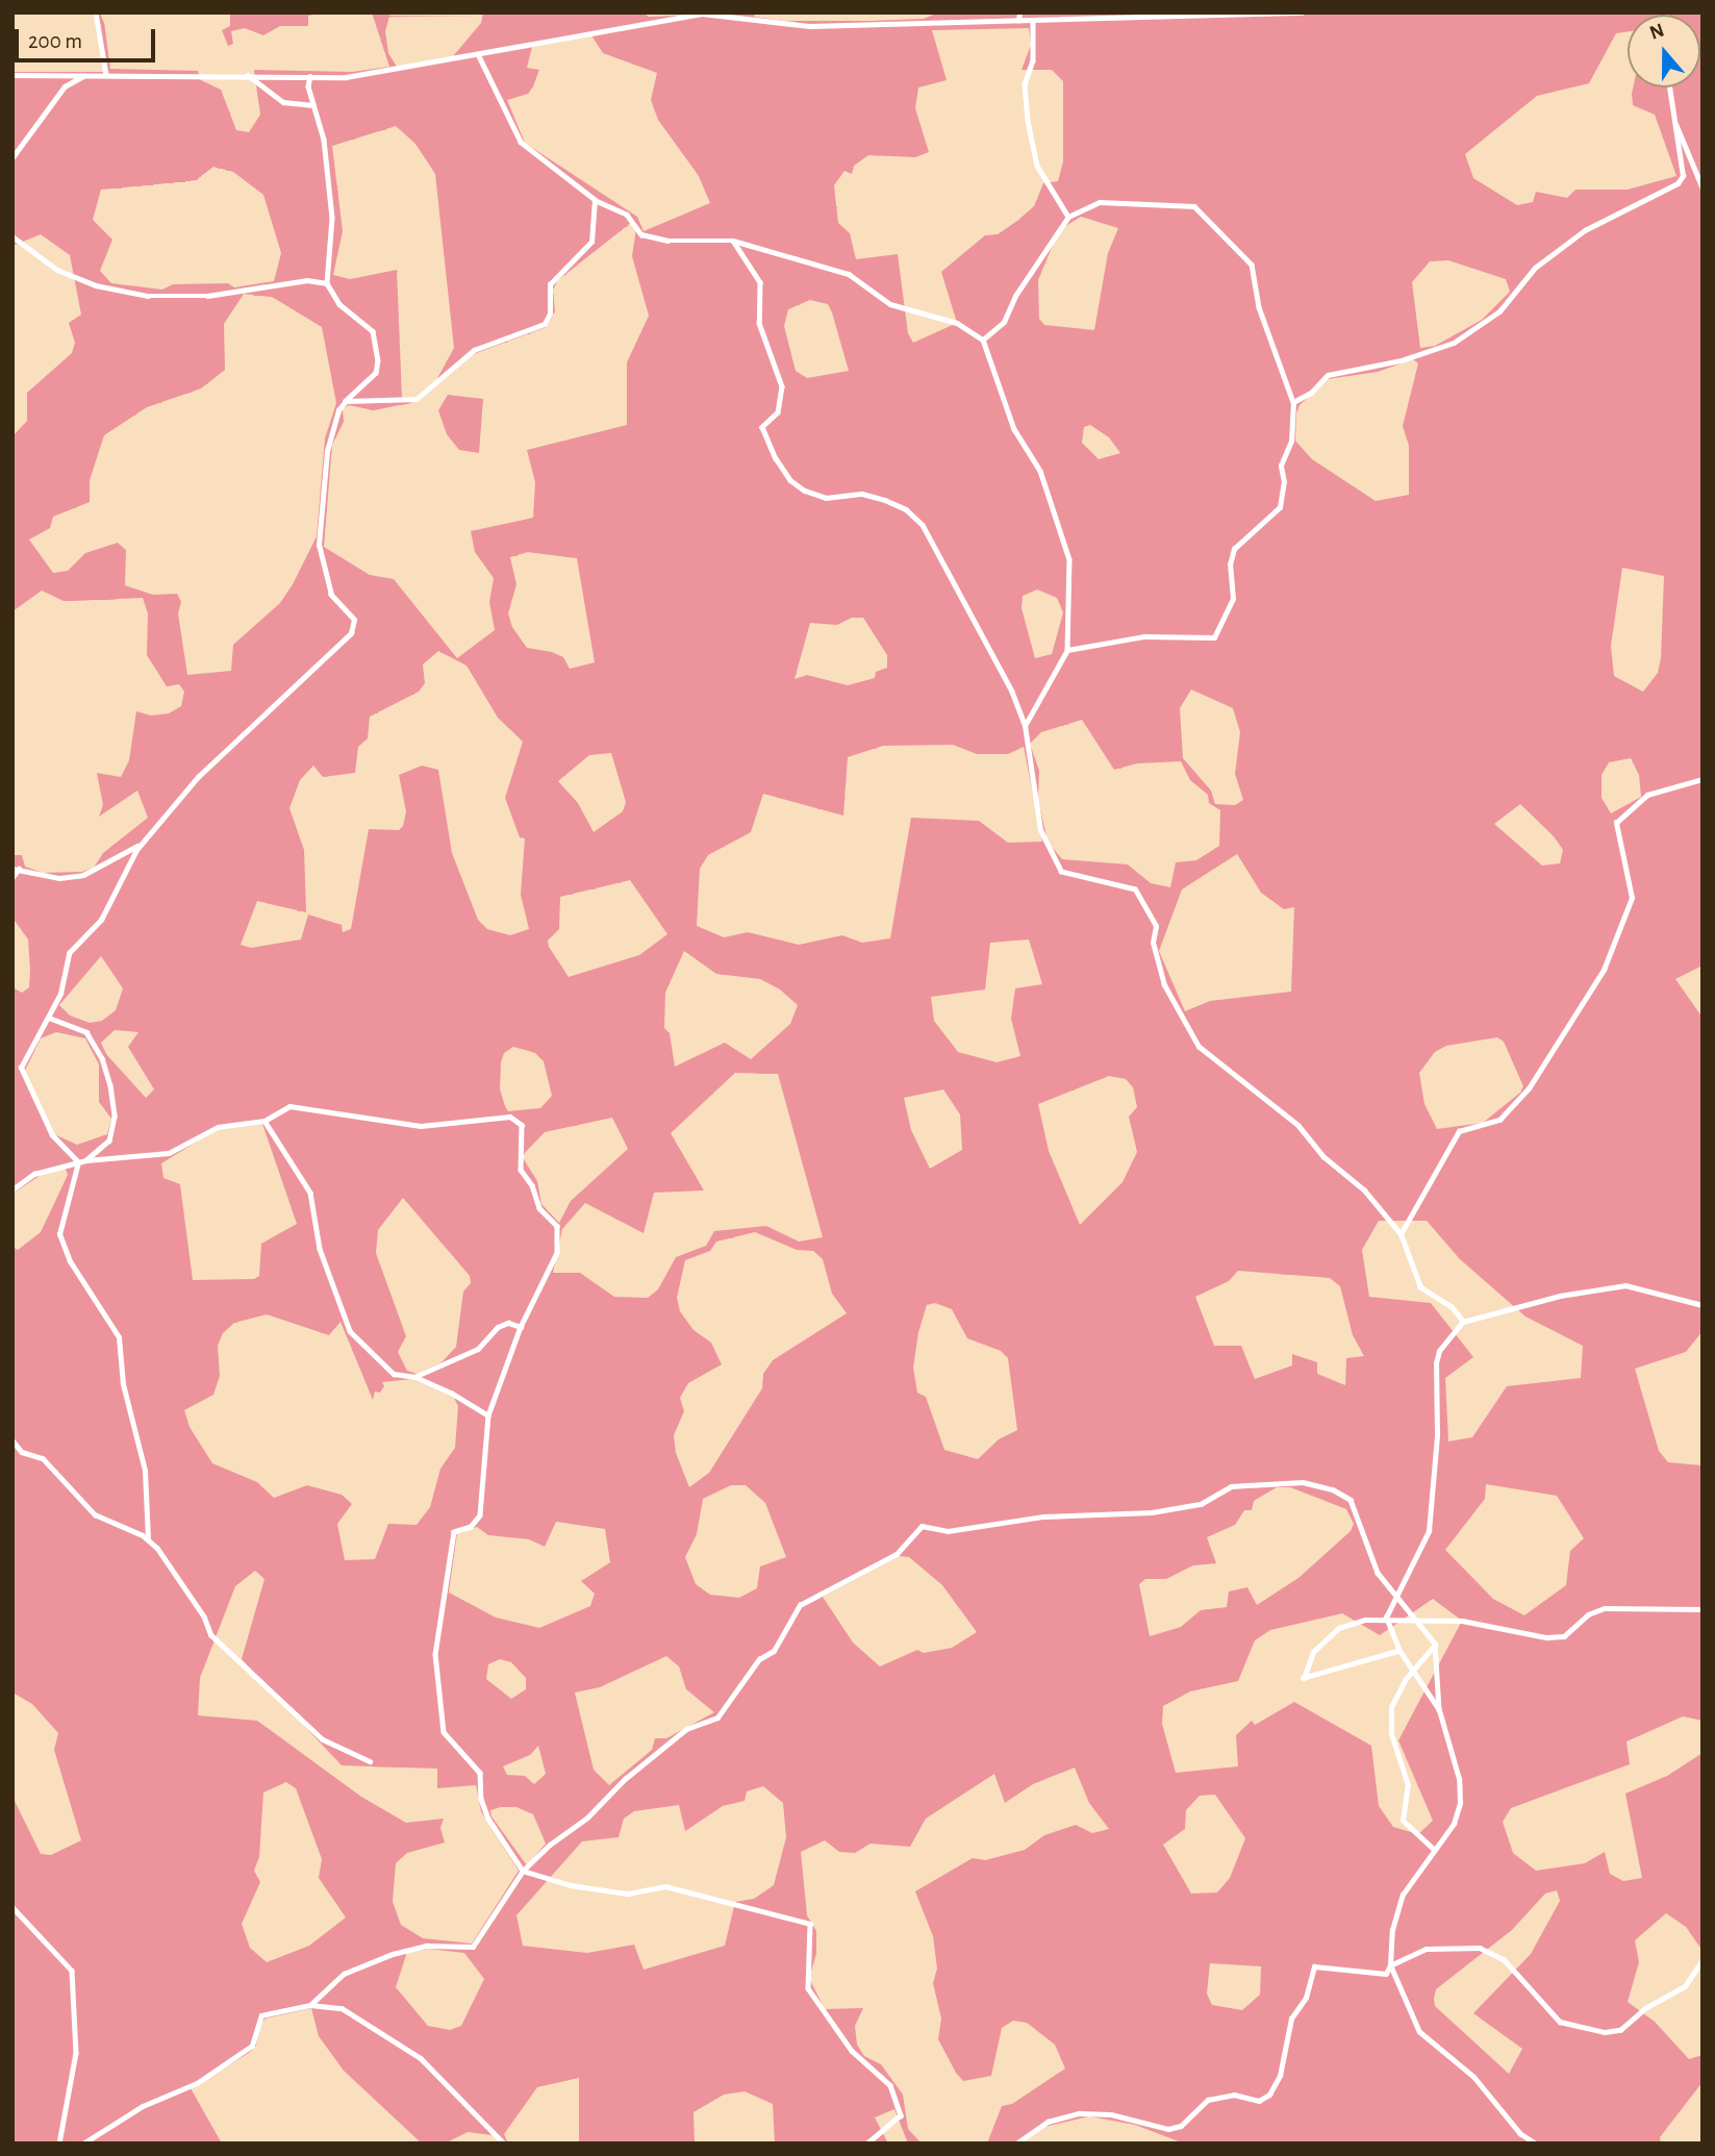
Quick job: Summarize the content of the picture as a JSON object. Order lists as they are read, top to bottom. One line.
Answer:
{"scale_bar":"200 m","north":"top"}
